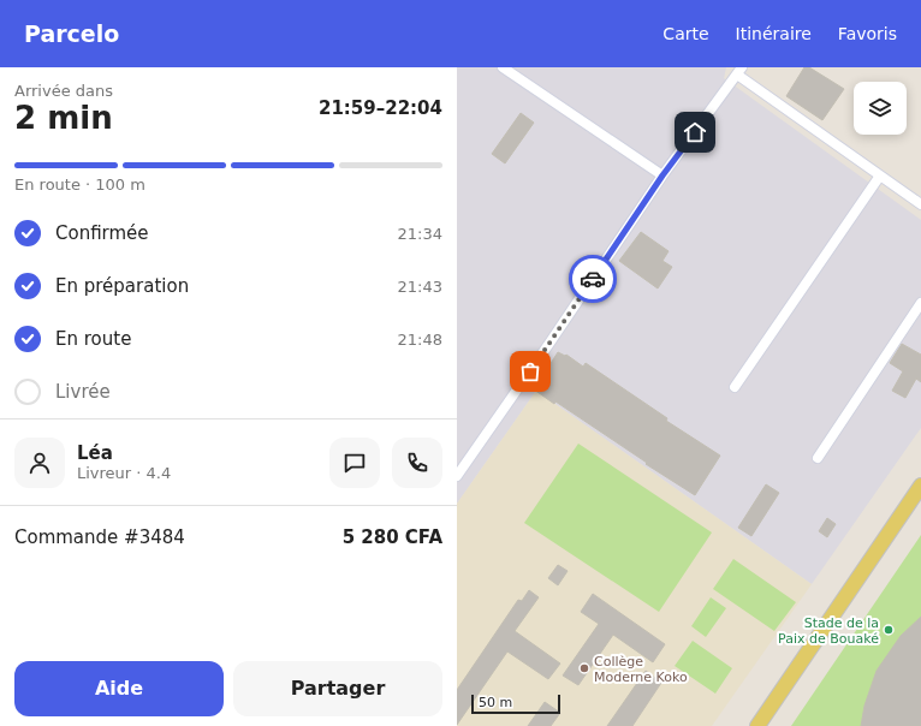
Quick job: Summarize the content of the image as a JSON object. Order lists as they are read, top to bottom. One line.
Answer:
{"places":["Stade de la Paix de Bouaké","Collège Moderne Koko"],"scale_bar":"50 m","page":{"header":"Parcelo","nav":["Carte","Itinéraire","Favoris"],"heading":["2 min","Arrivée dans","21:59–22:04"],"panel":["Léa","Livreur · 4.4","Commande #3484","5 280 CFA"],"bar":"En route · 100 m","list":[["Confirmée","21:34"],["En préparation","21:43"],["En route","21:48"],"Livrée"],"buttons":["Aide","Partager"],"scale":"50 m"}}
